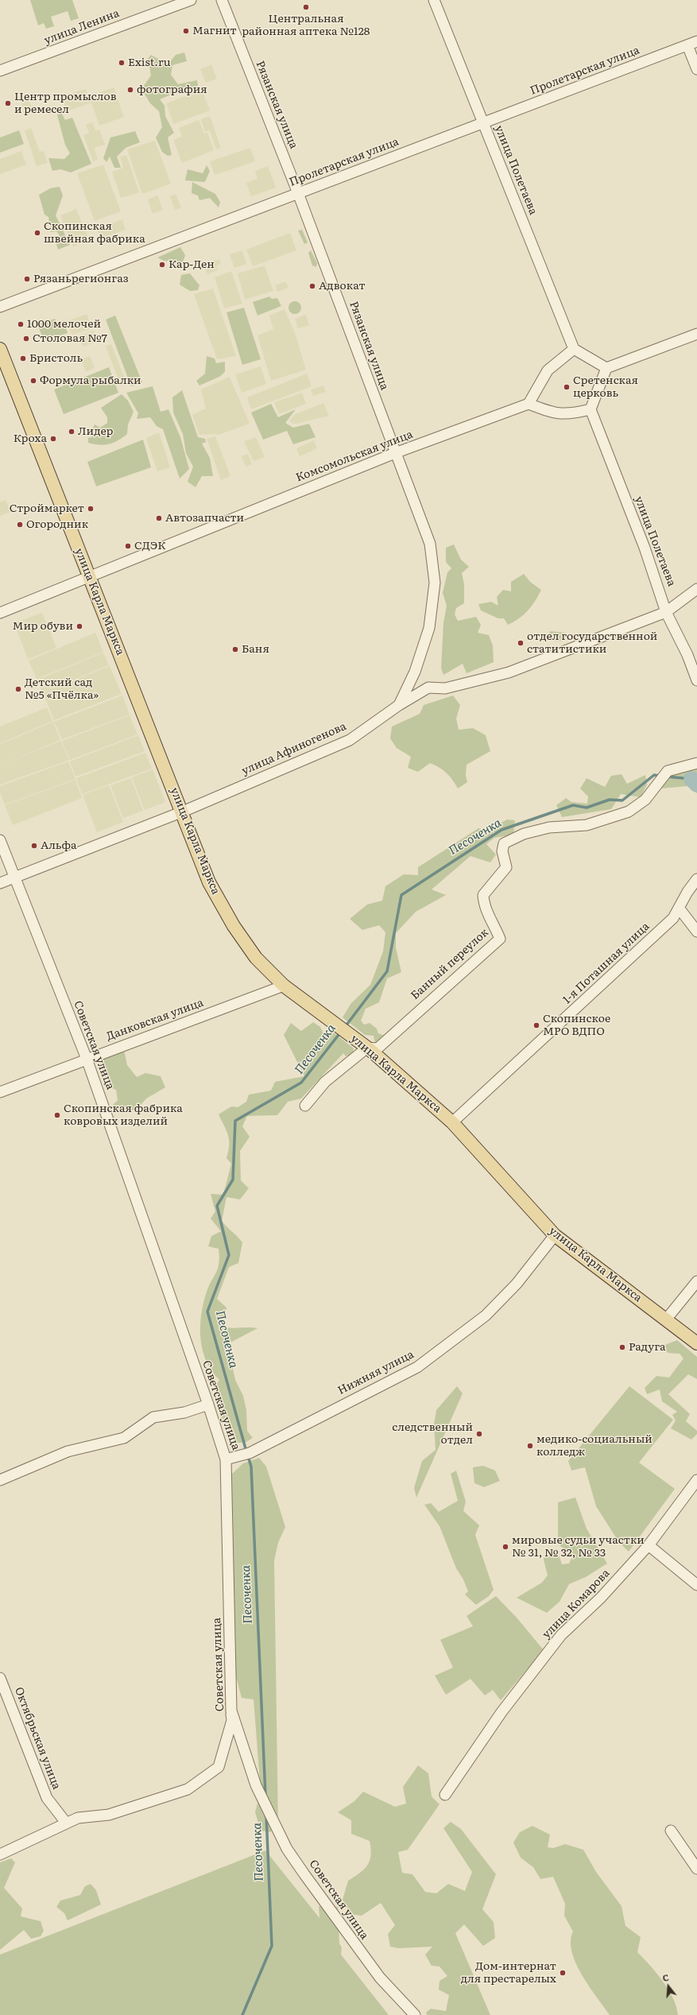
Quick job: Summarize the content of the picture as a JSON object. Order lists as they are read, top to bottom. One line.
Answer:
{"streets":{"main road":["улица Карла Маркса"],"street":["улица Ленина","Пролетарская улица","Рязанская улица","улица Полетаева","Комсомольская улица","улица Афиногенова","1-я Поташная улица","Банный переулок","Данковская улица","Советская улица","Нижняя улица","улица Комарова","Октябрьская улица"]},"crossings":[["Пролетарская улица","Рязанская улица"],["Пролетарская улица","улица Полетаева"],["Рязанская улица","Комсомольская улица"],["Рязанская улица","улица Афиногенова"],["улица Полетаева","улица Афиногенова"],["Комсомольская улица","улица Карла Маркса"],["улица Карла Маркса","улица Афиногенова"],["улица Карла Маркса","1-я Поташная улица"],["улица Карла Маркса","Банный переулок"],["улица Карла Маркса","Данковская улица"],["улица Карла Маркса","Нижняя улица"],["улица Афиногенова","Советская улица"],["Данковская улица","Советская улица"],["Советская улица","Нижняя улица"]],"water":["Песоченка"],"places":["Центральная районная аптека №128","Магнит","Exist.ru","фотография","Центр промыслов и ремесел","Скопинская швейная фабрика","Кар-Ден","Рязаньрегионгаз","Адвокат","1000 мелочей","Столовая №7","Бристоль","Формула рыбалки","Сретенская церковь","Лидер","Кроха","Строймаркет","Автозапчасти","Огородник","СДЭК","Мир обуви","отдел государственной статитистики","Баня","Детский сад №5 «Пчёлка»","Альфа","Скопинское МРО ВДПО","Скопинская фабрика ковровых изделий","Радуга","следственный отдел","медико-социальный колледж","мировые судьи участки № 31, № 32, № 33","Дом-интернат для престарелых"],"north":"top"}
